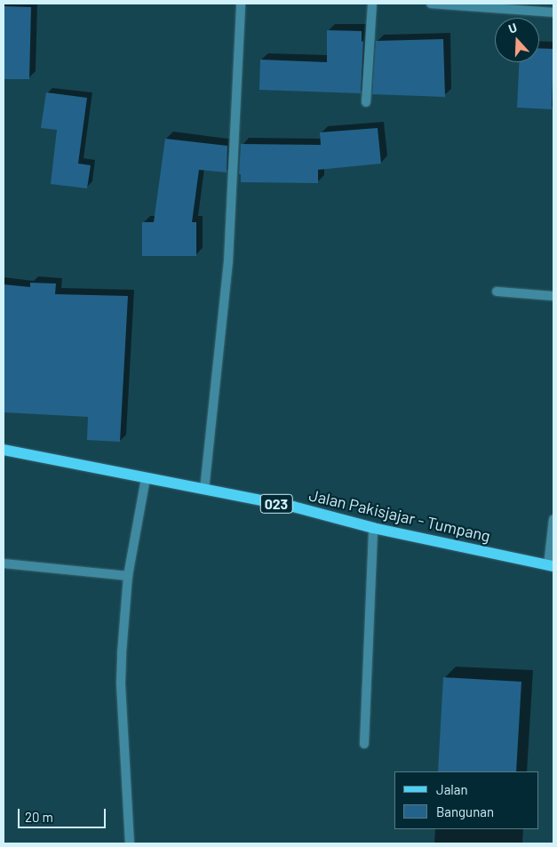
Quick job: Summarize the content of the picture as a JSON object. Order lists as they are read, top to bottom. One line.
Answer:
{"streets":{"main road":["023","Jalan Pakisjajar - Tumpang"]},"legend":["Jalan","Bangunan"],"scale_bar":"20 m","north":"top"}
